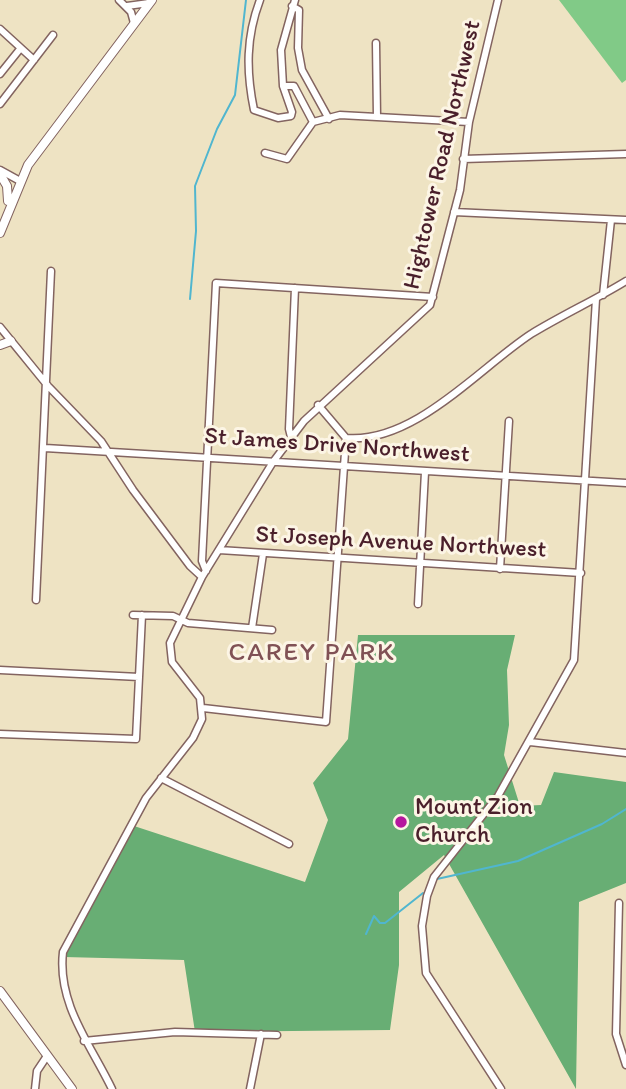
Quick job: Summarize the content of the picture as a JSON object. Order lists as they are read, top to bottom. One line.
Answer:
{"streets":{"street":["Hightower Road Northwest","St James Drive Northwest","St Joseph Avenue Northwest"]},"crossings":[["Hightower Road Northwest","St James Drive Northwest"],["Hightower Road Northwest","St Joseph Avenue Northwest"]],"districts":["CAREY PARK"],"places":["Mount Zion Church"]}
